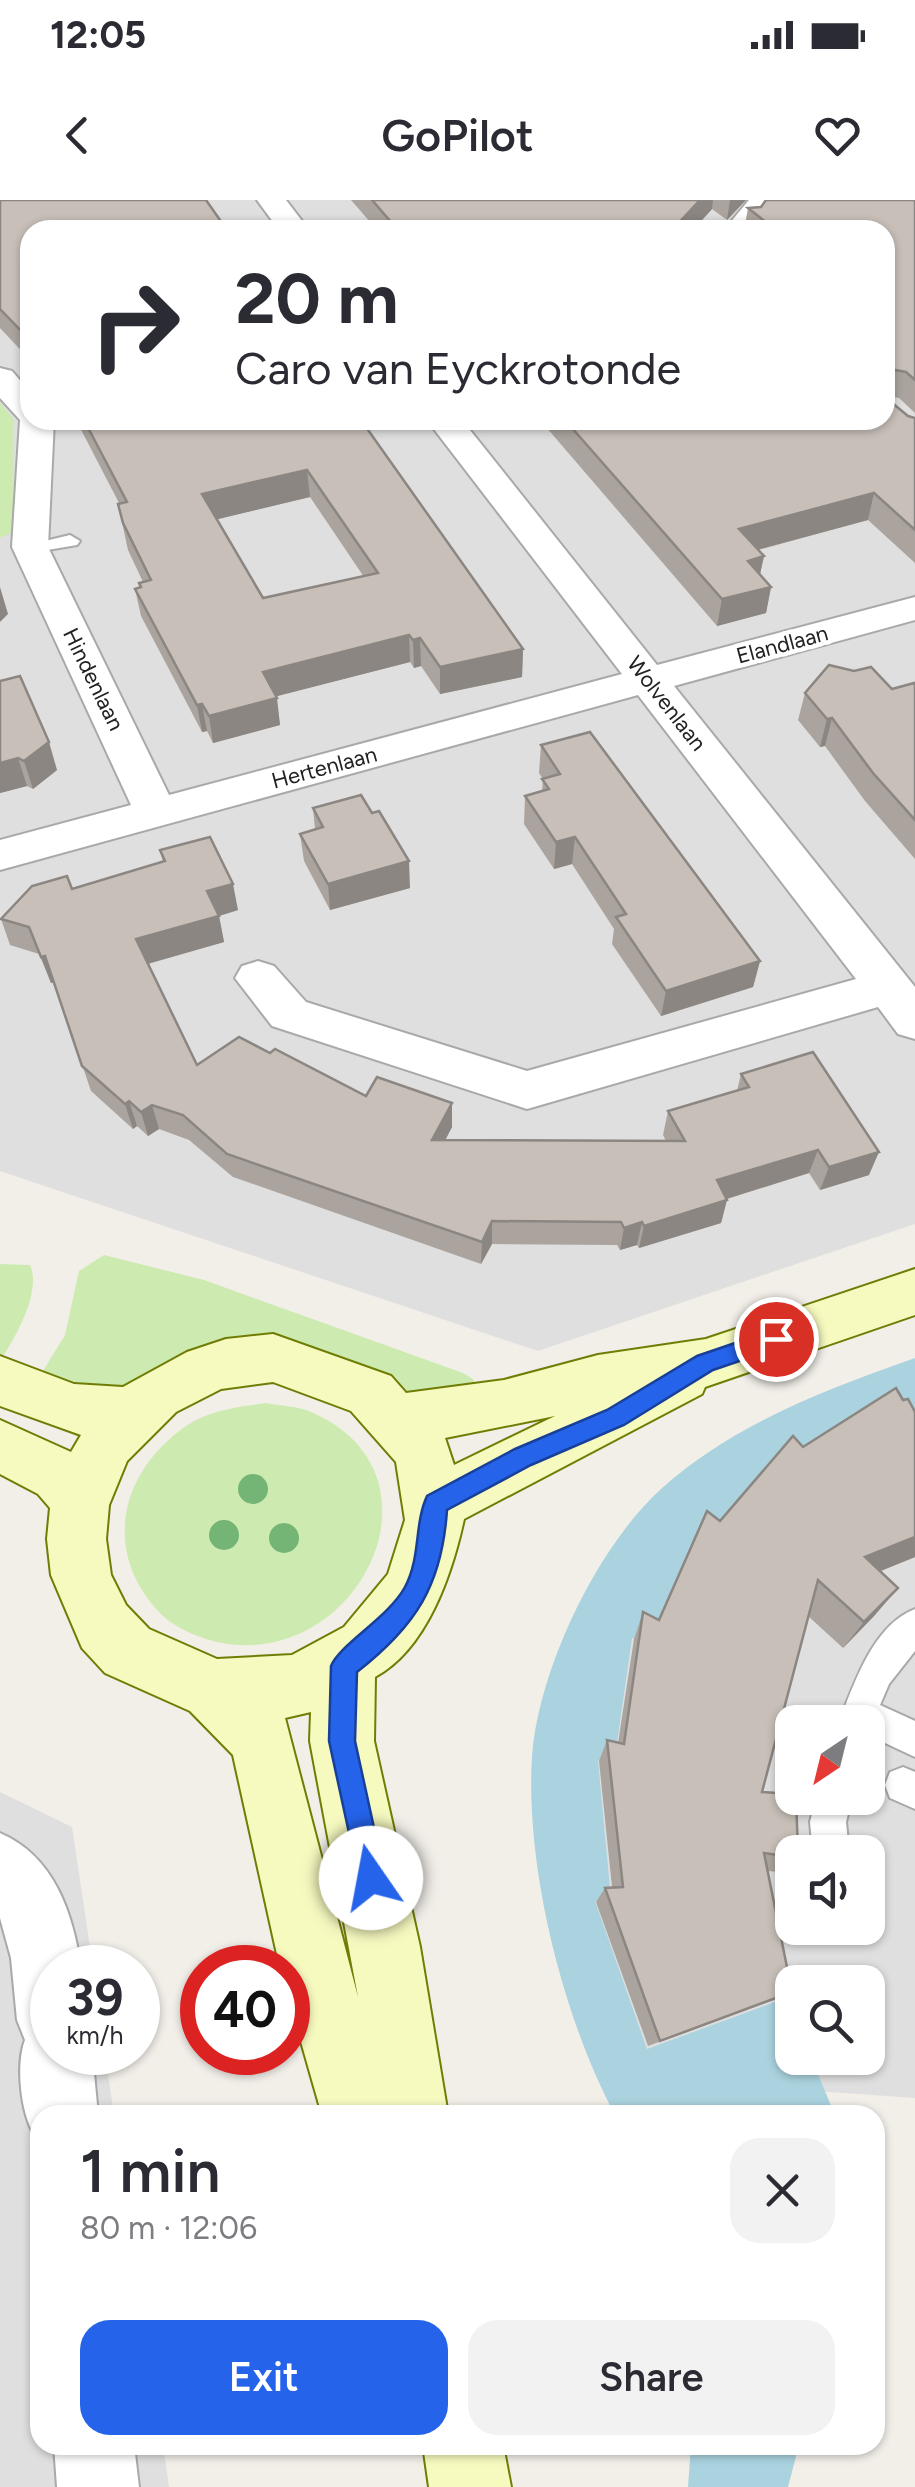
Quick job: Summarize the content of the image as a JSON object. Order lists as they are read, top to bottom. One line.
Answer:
{"streets":{"street":["Elandlaan","Hindenlaan","Wolvenlaan","Hertenlaan"]},"crossings":[["Elandlaan","Wolvenlaan"],["Elandlaan","Hertenlaan"],["Hindenlaan","Hertenlaan"],["Wolvenlaan","Hertenlaan"]],"north":"bottom left","page":{"status":"12:05","header":"GoPilot","turn":["20 m","Caro van Eyckrotonde"],"speed":"39 km/h","limit":"40","heading":["1 min","80 m · 12:06"],"buttons":["Exit","Share"]}}
